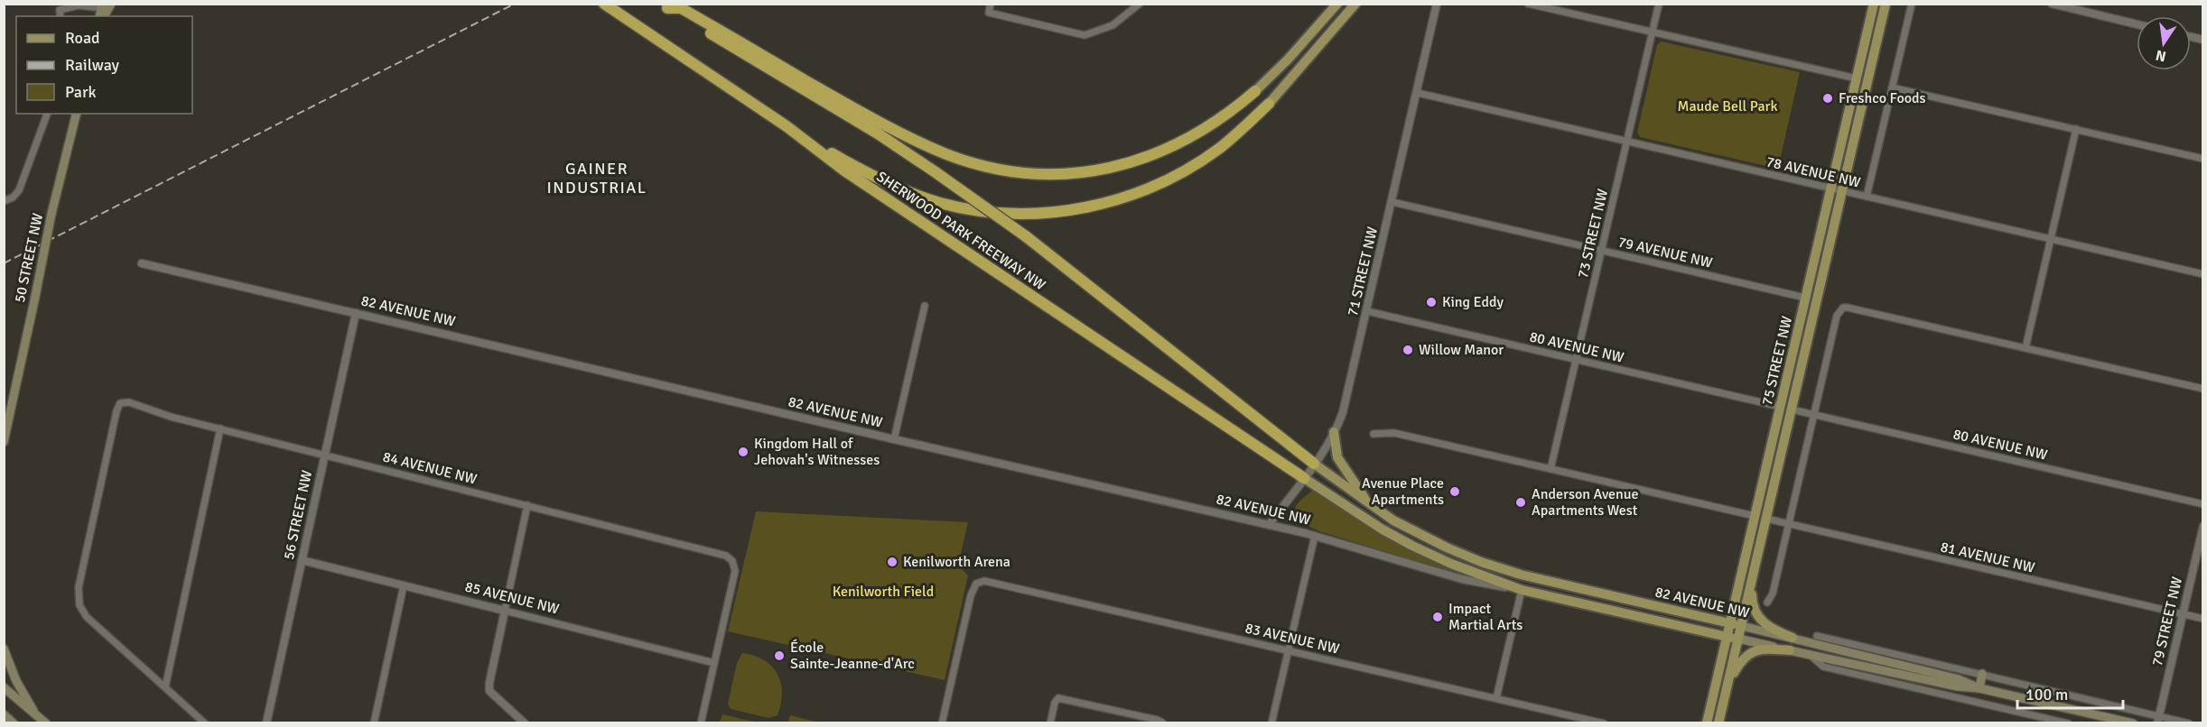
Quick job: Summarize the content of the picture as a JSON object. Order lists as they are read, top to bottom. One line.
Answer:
{"streets":{"highway":["SHERWOOD PARK FREEWAY NW"],"main road":["50 STREET NW","82 AVENUE NW","75 STREET NW"],"street":["78 AVENUE NW","73 STREET NW","79 AVENUE NW","71 STREET NW","80 AVENUE NW","84 AVENUE NW","56 STREET NW","81 AVENUE NW","85 AVENUE NW","79 STREET NW","83 AVENUE NW"]},"crossings":[["78 AVENUE NW","73 STREET NW"],["78 AVENUE NW","71 STREET NW"],["78 AVENUE NW","75 STREET NW"],["SHERWOOD PARK FREEWAY NW","71 STREET NW"],["SHERWOOD PARK FREEWAY NW","82 AVENUE NW"],["73 STREET NW","79 AVENUE NW"],["73 STREET NW","80 AVENUE NW"],["79 AVENUE NW","71 STREET NW"],["79 AVENUE NW","75 STREET NW"],["71 STREET NW","82 AVENUE NW"],["71 STREET NW","80 AVENUE NW"],["82 AVENUE NW","75 STREET NW"],["82 AVENUE NW","56 STREET NW"],["80 AVENUE NW","75 STREET NW"],["75 STREET NW","81 AVENUE NW"],["84 AVENUE NW","56 STREET NW"],["84 AVENUE NW","85 AVENUE NW"],["56 STREET NW","85 AVENUE NW"],["81 AVENUE NW","79 STREET NW"]],"districts":["GAINER INDUSTRIAL"],"parks":["Maude Bell Park","Kenilworth Field"],"places":["Freshco Foods","King Eddy","Willow Manor","Kingdom Hall of Jehovah's Witnesses","Avenue Place Apartments","Anderson Avenue Apartments West","Kenilworth Arena","Impact Martial Arts","École Sainte-Jeanne-d'Arc"],"legend":["Road","Railway","Park"],"scale_bar":"100 m","north":"bottom"}
